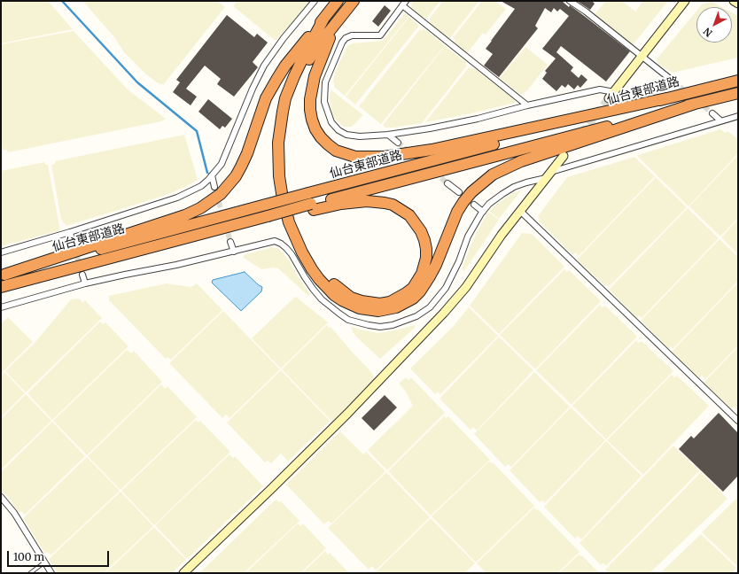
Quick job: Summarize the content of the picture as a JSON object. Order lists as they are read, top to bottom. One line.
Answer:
{"streets":{"highway":["仙台東部道路"]},"scale_bar":"100 m","north":"bottom left"}
